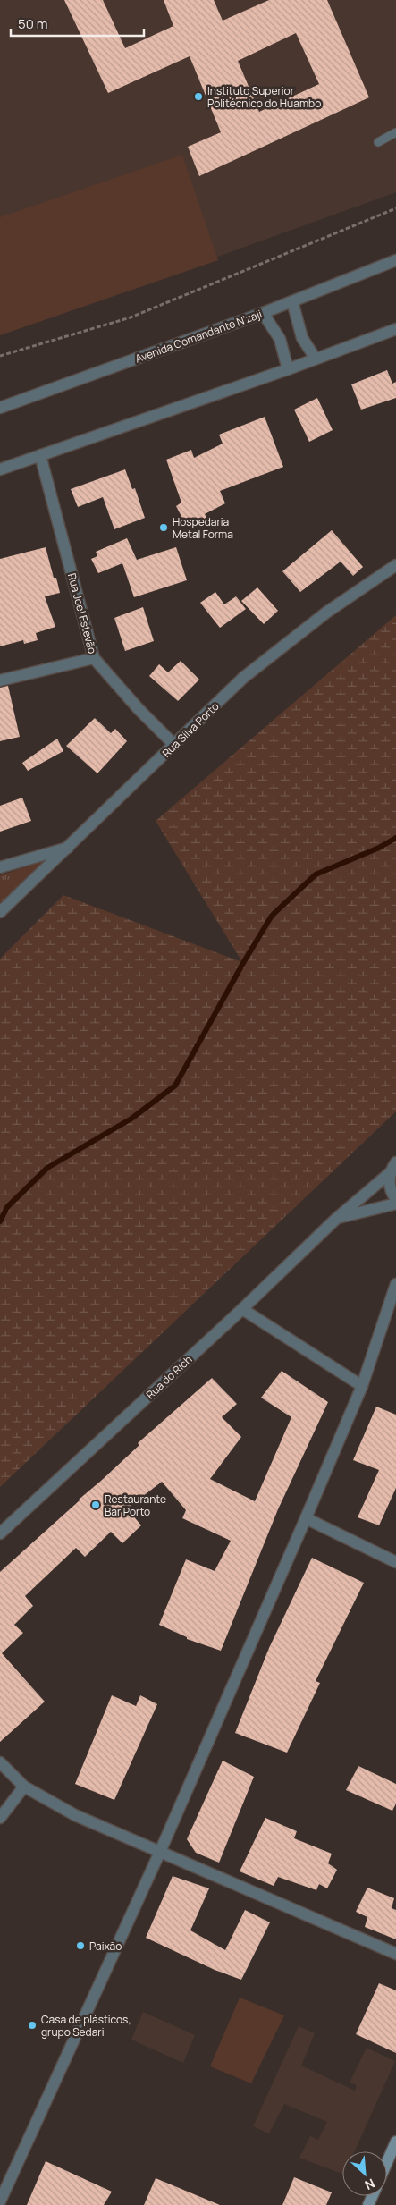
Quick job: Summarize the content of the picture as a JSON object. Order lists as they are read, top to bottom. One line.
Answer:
{"streets":{"street":["Avenida Comandante N'zaji","Rua Joel Estevão","Rua Silva Porto","Rua do Rich"]},"crossings":[["Rua Joel Estevão","Rua Silva Porto"]],"places":["Instituto Superior Politécnico do Huambo","Hospedaria Metal Forma","Restaurante Bar Porto","Paixão","Casa de plásticos, grupo Sedari"],"scale_bar":"50 m","north":"bottom right"}
